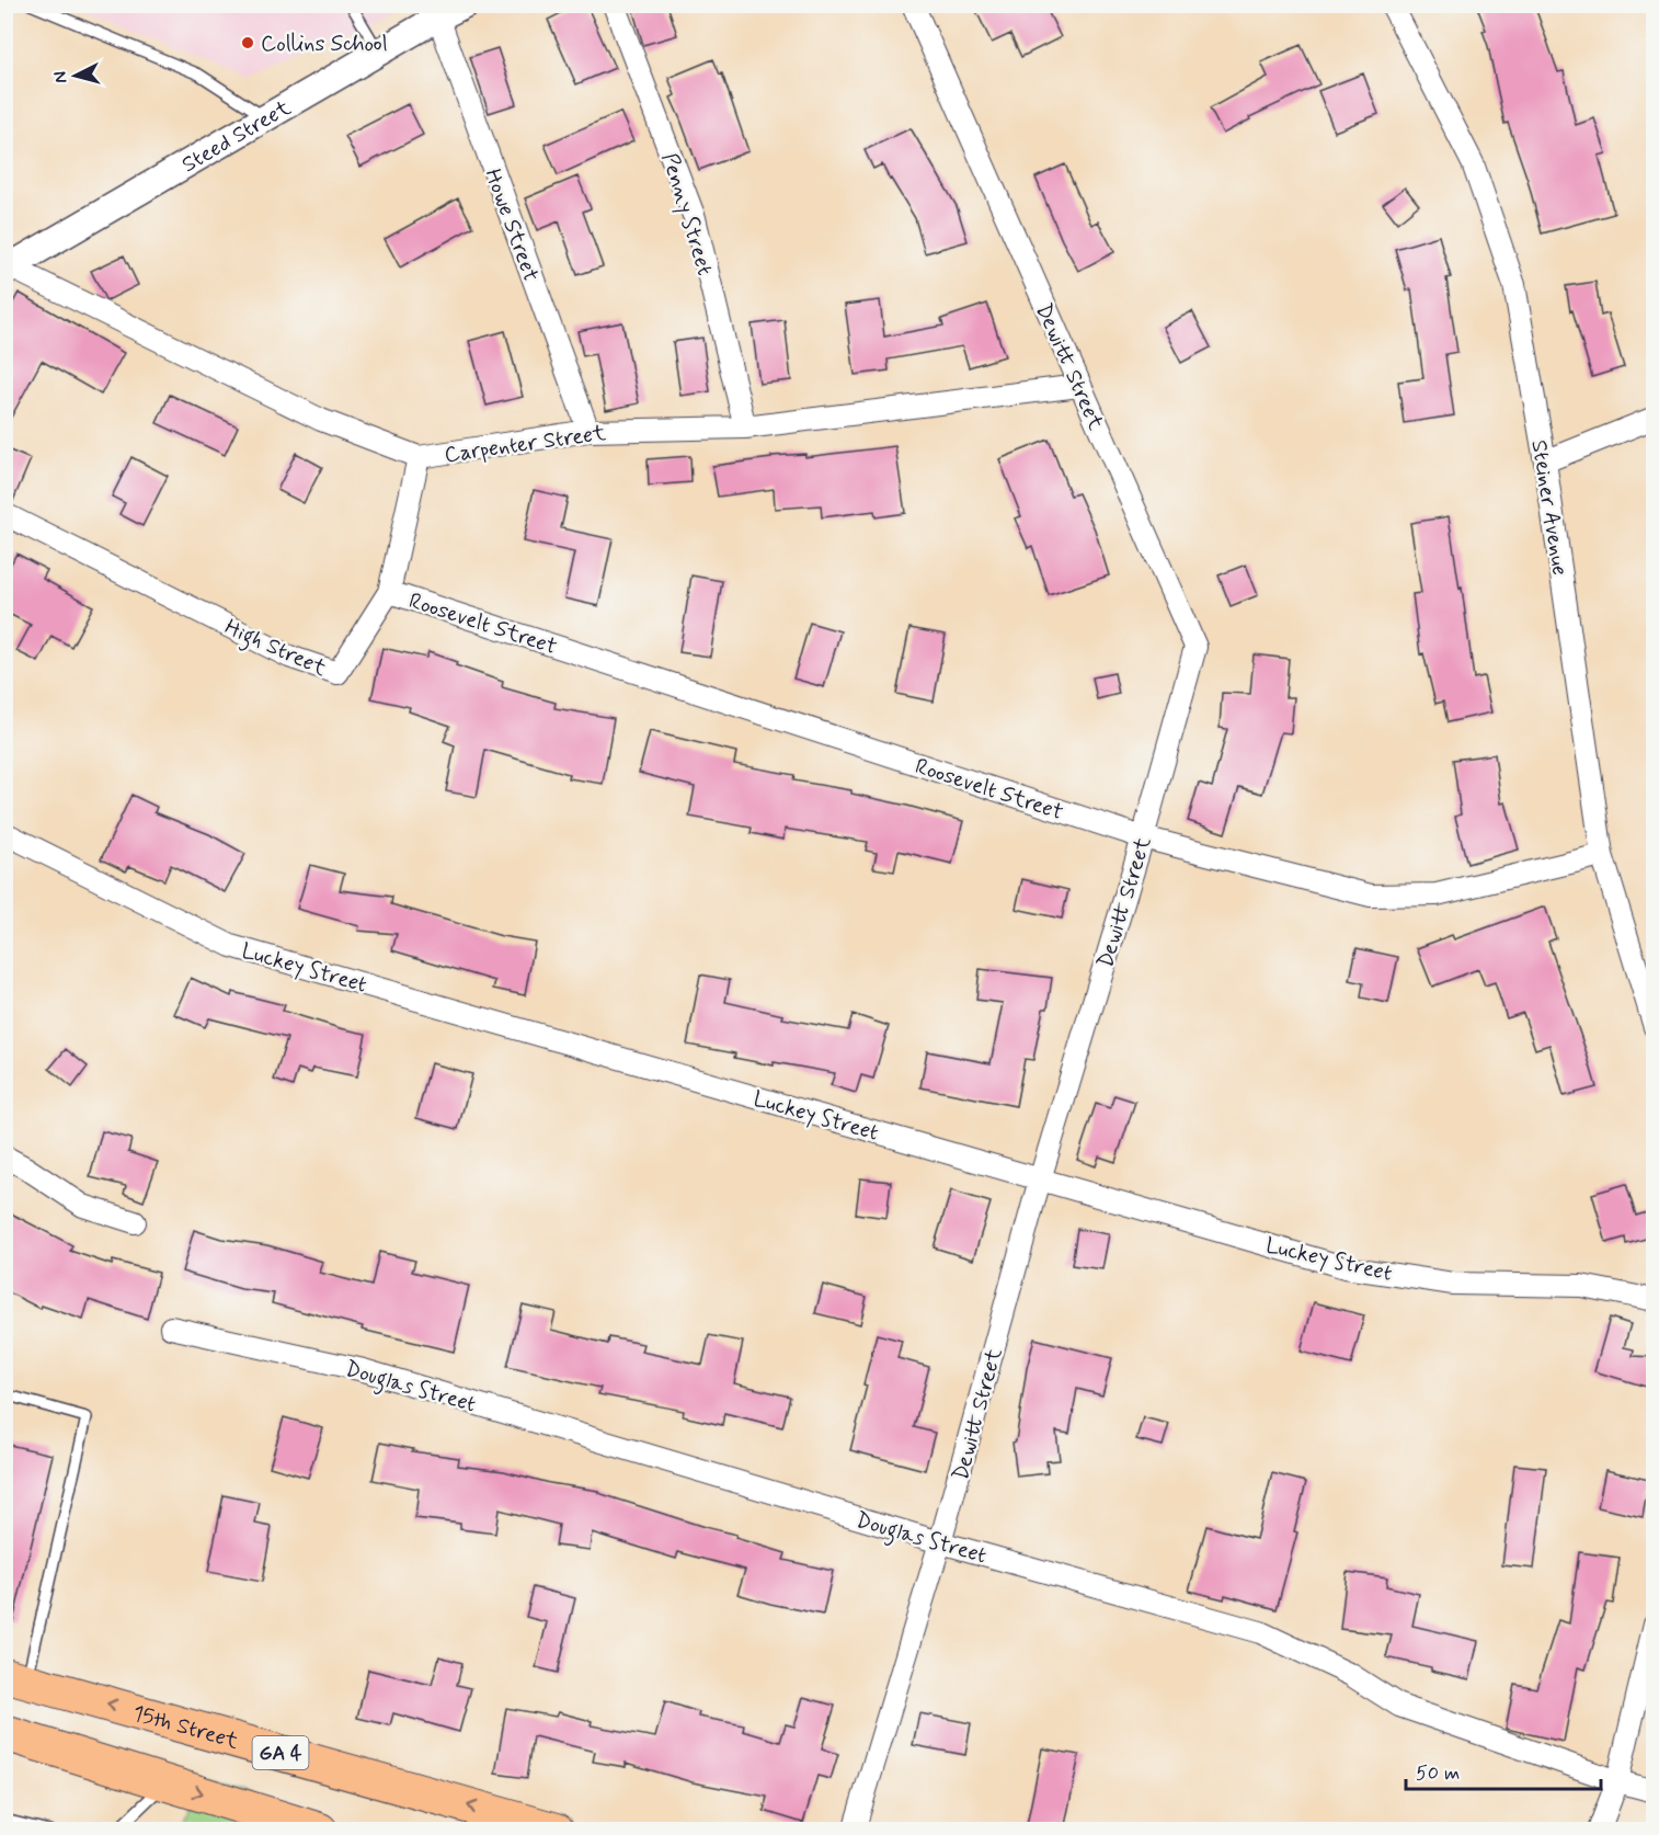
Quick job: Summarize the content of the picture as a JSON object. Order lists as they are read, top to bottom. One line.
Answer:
{"streets":{"main road":["15th Street","GA 4"],"street":["Steed Street","Penny Street","Howe Street","Dewitt Street","Carpenter Street","Steiner Avenue","Roosevelt Street","High Street","Luckey Street","Douglas Street"]},"crossings":[["Steed Street","Howe Street"],["Steed Street","Carpenter Street"],["Penny Street","Carpenter Street"],["Howe Street","Carpenter Street"],["Dewitt Street","Carpenter Street"],["Dewitt Street","Roosevelt Street"],["Dewitt Street","Luckey Street"],["Dewitt Street","Douglas Street"],["Carpenter Street","High Street"],["Steiner Avenue","Roosevelt Street"],["Roosevelt Street","High Street"]],"places":["Collins School"],"scale_bar":"50 m","north":"left"}
